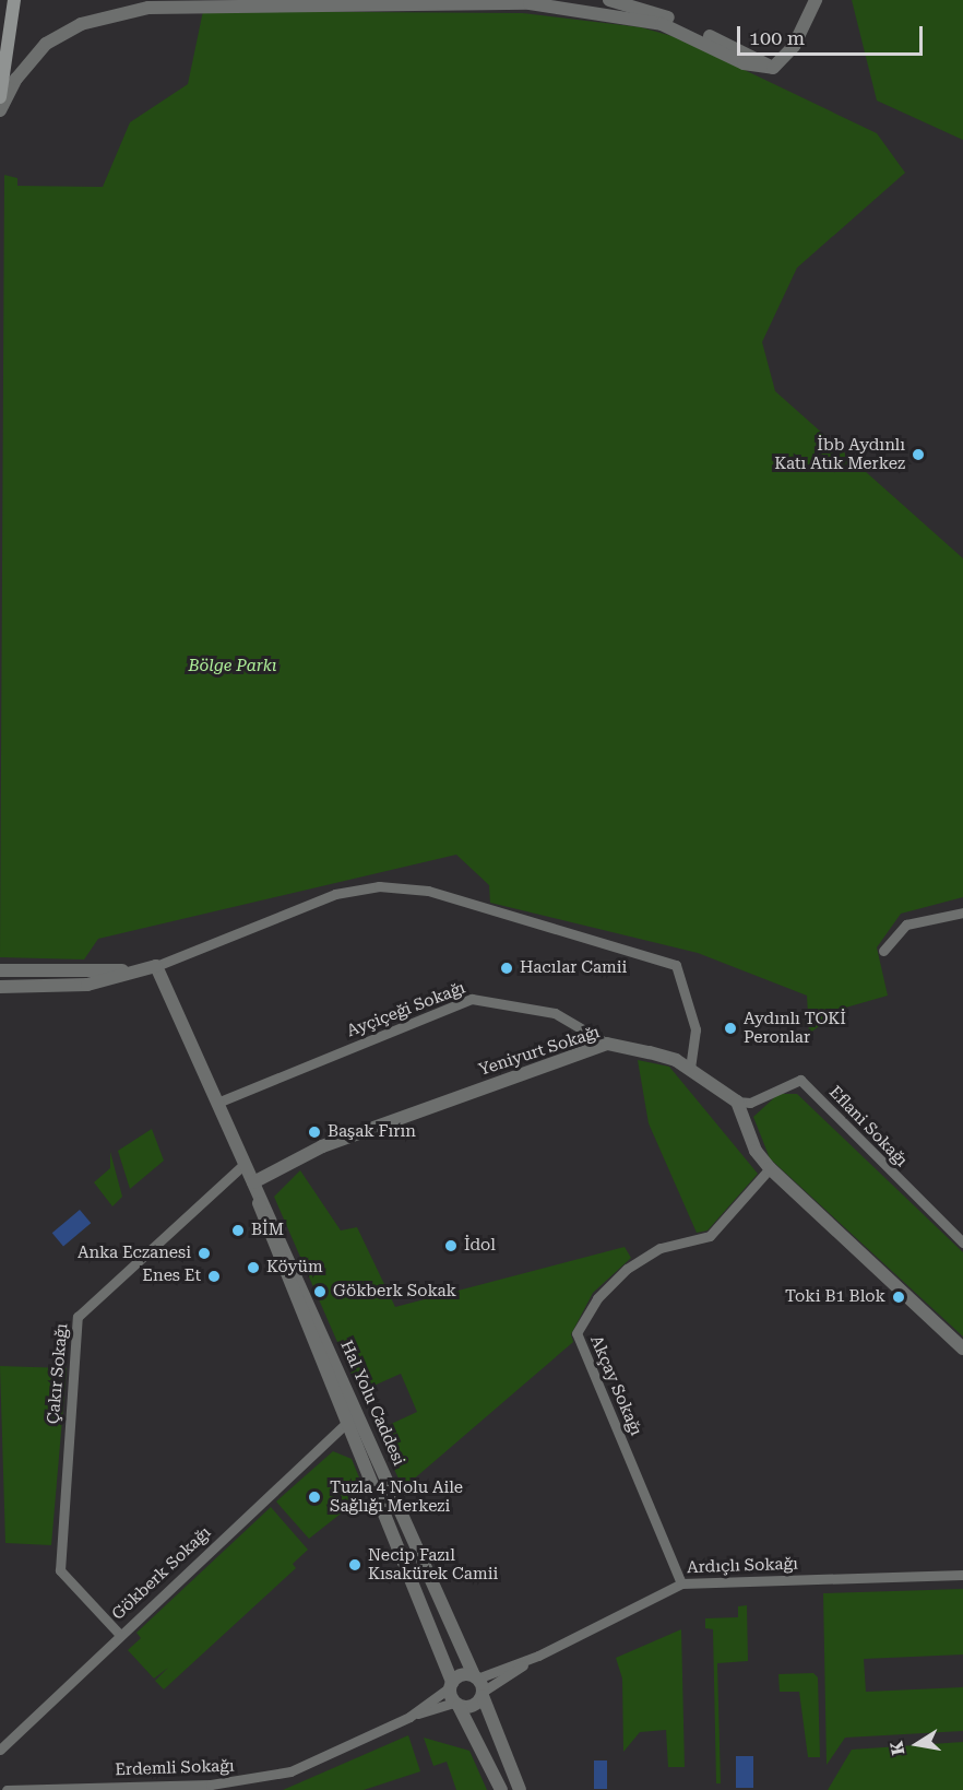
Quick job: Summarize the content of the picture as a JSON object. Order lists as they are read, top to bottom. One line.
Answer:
{"streets":{"street":["Ayçiçeği Sokağı","Yeniyurt Sokağı","Eflani Sokağı","Çakır Sokağı","Akçay Sokağı","Hal Yolu Caddesi","Ardıçlı Sokağı","Gökberk Sokağı","Erdemli Sokağı"]},"crossings":[["Ayçiçeği Sokağı","Yeniyurt Sokağı"],["Ayçiçeği Sokağı","Hal Yolu Caddesi"],["Yeniyurt Sokağı","Eflani Sokağı"],["Yeniyurt Sokağı","Hal Yolu Caddesi"],["Çakır Sokağı","Hal Yolu Caddesi"],["Çakır Sokağı","Gökberk Sokağı"],["Akçay Sokağı","Ardıçlı Sokağı"],["Hal Yolu Caddesi","Ardıçlı Sokağı"],["Hal Yolu Caddesi","Gökberk Sokağı"],["Hal Yolu Caddesi","Erdemli Sokağı"]],"parks":["Bölge Parkı"],"places":["İbb Aydınlı Katı Atık Merkez","Hacılar Camii","Aydınlı TOKİ Peronlar","Başak Fırın","BİM","İdol","Anka Eczanesi","Köyüm","Enes Et","Gökberk Sokak","Toki B1 Blok","Tuzla 4 Nolu Aile Sağlığı Merkezi","Necip Fazıl Kısakürek Camii"],"scale_bar":"100 m","north":"left"}
